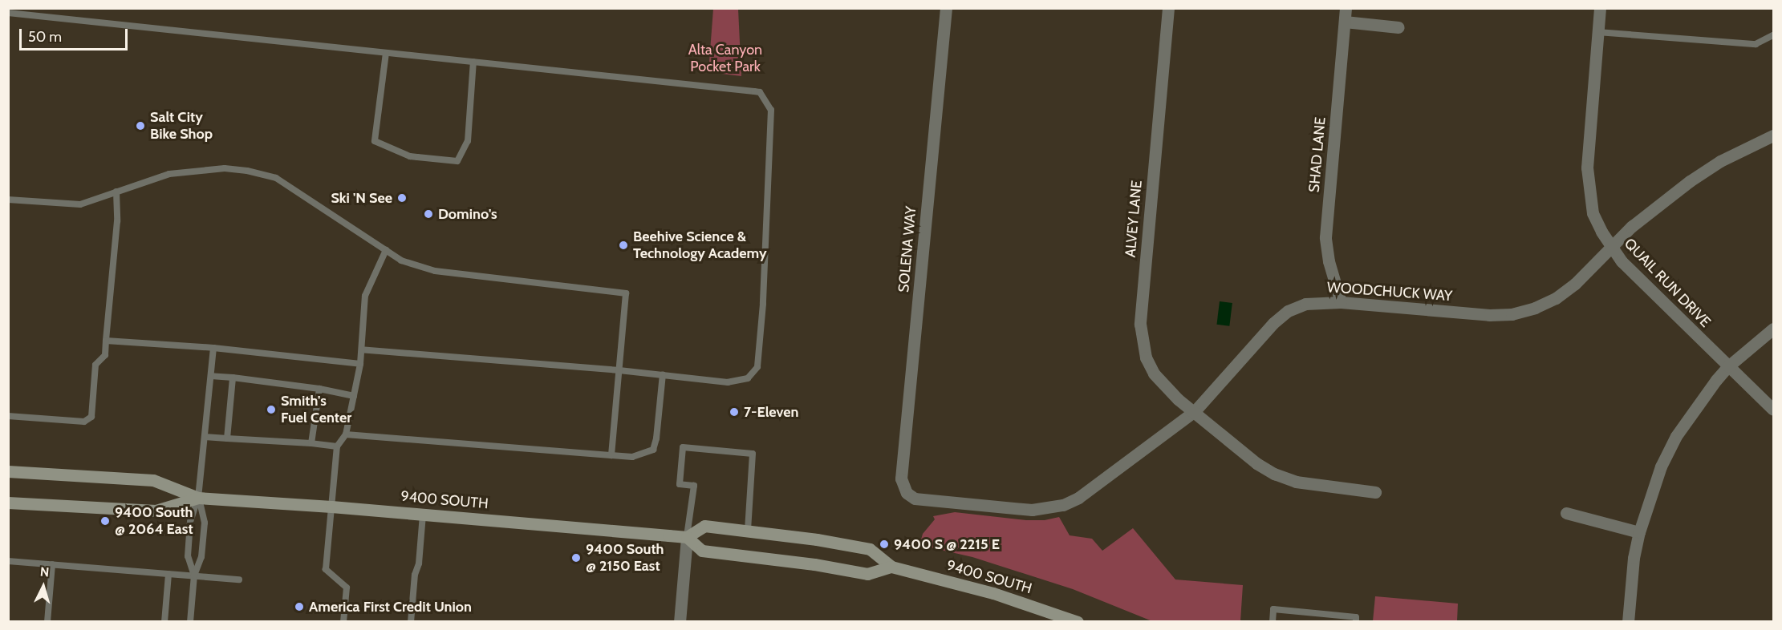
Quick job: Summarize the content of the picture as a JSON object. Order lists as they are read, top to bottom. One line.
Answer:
{"streets":{"main road":["9400 SOUTH"],"street":["SHAD LANE","ALVEY LANE","SOLENA WAY","QUAIL RUN DRIVE","WOODCHUCK WAY"]},"crossings":[["SHAD LANE","WOODCHUCK WAY"],["ALVEY LANE","WOODCHUCK WAY"],["SOLENA WAY","WOODCHUCK WAY"],["QUAIL RUN DRIVE","WOODCHUCK WAY"]],"parks":["Alta Canyon Pocket Park"],"places":["Salt City Bike Shop","Ski 'N See","Domino's","Beehive Science & Technology Academy","Smith's Fuel Center","7-Eleven","9400 South @ 2064 East","9400 S @ 2215 E","9400 South @ 2150 East","America First Credit Union"],"scale_bar":"50 m","north":"top"}
